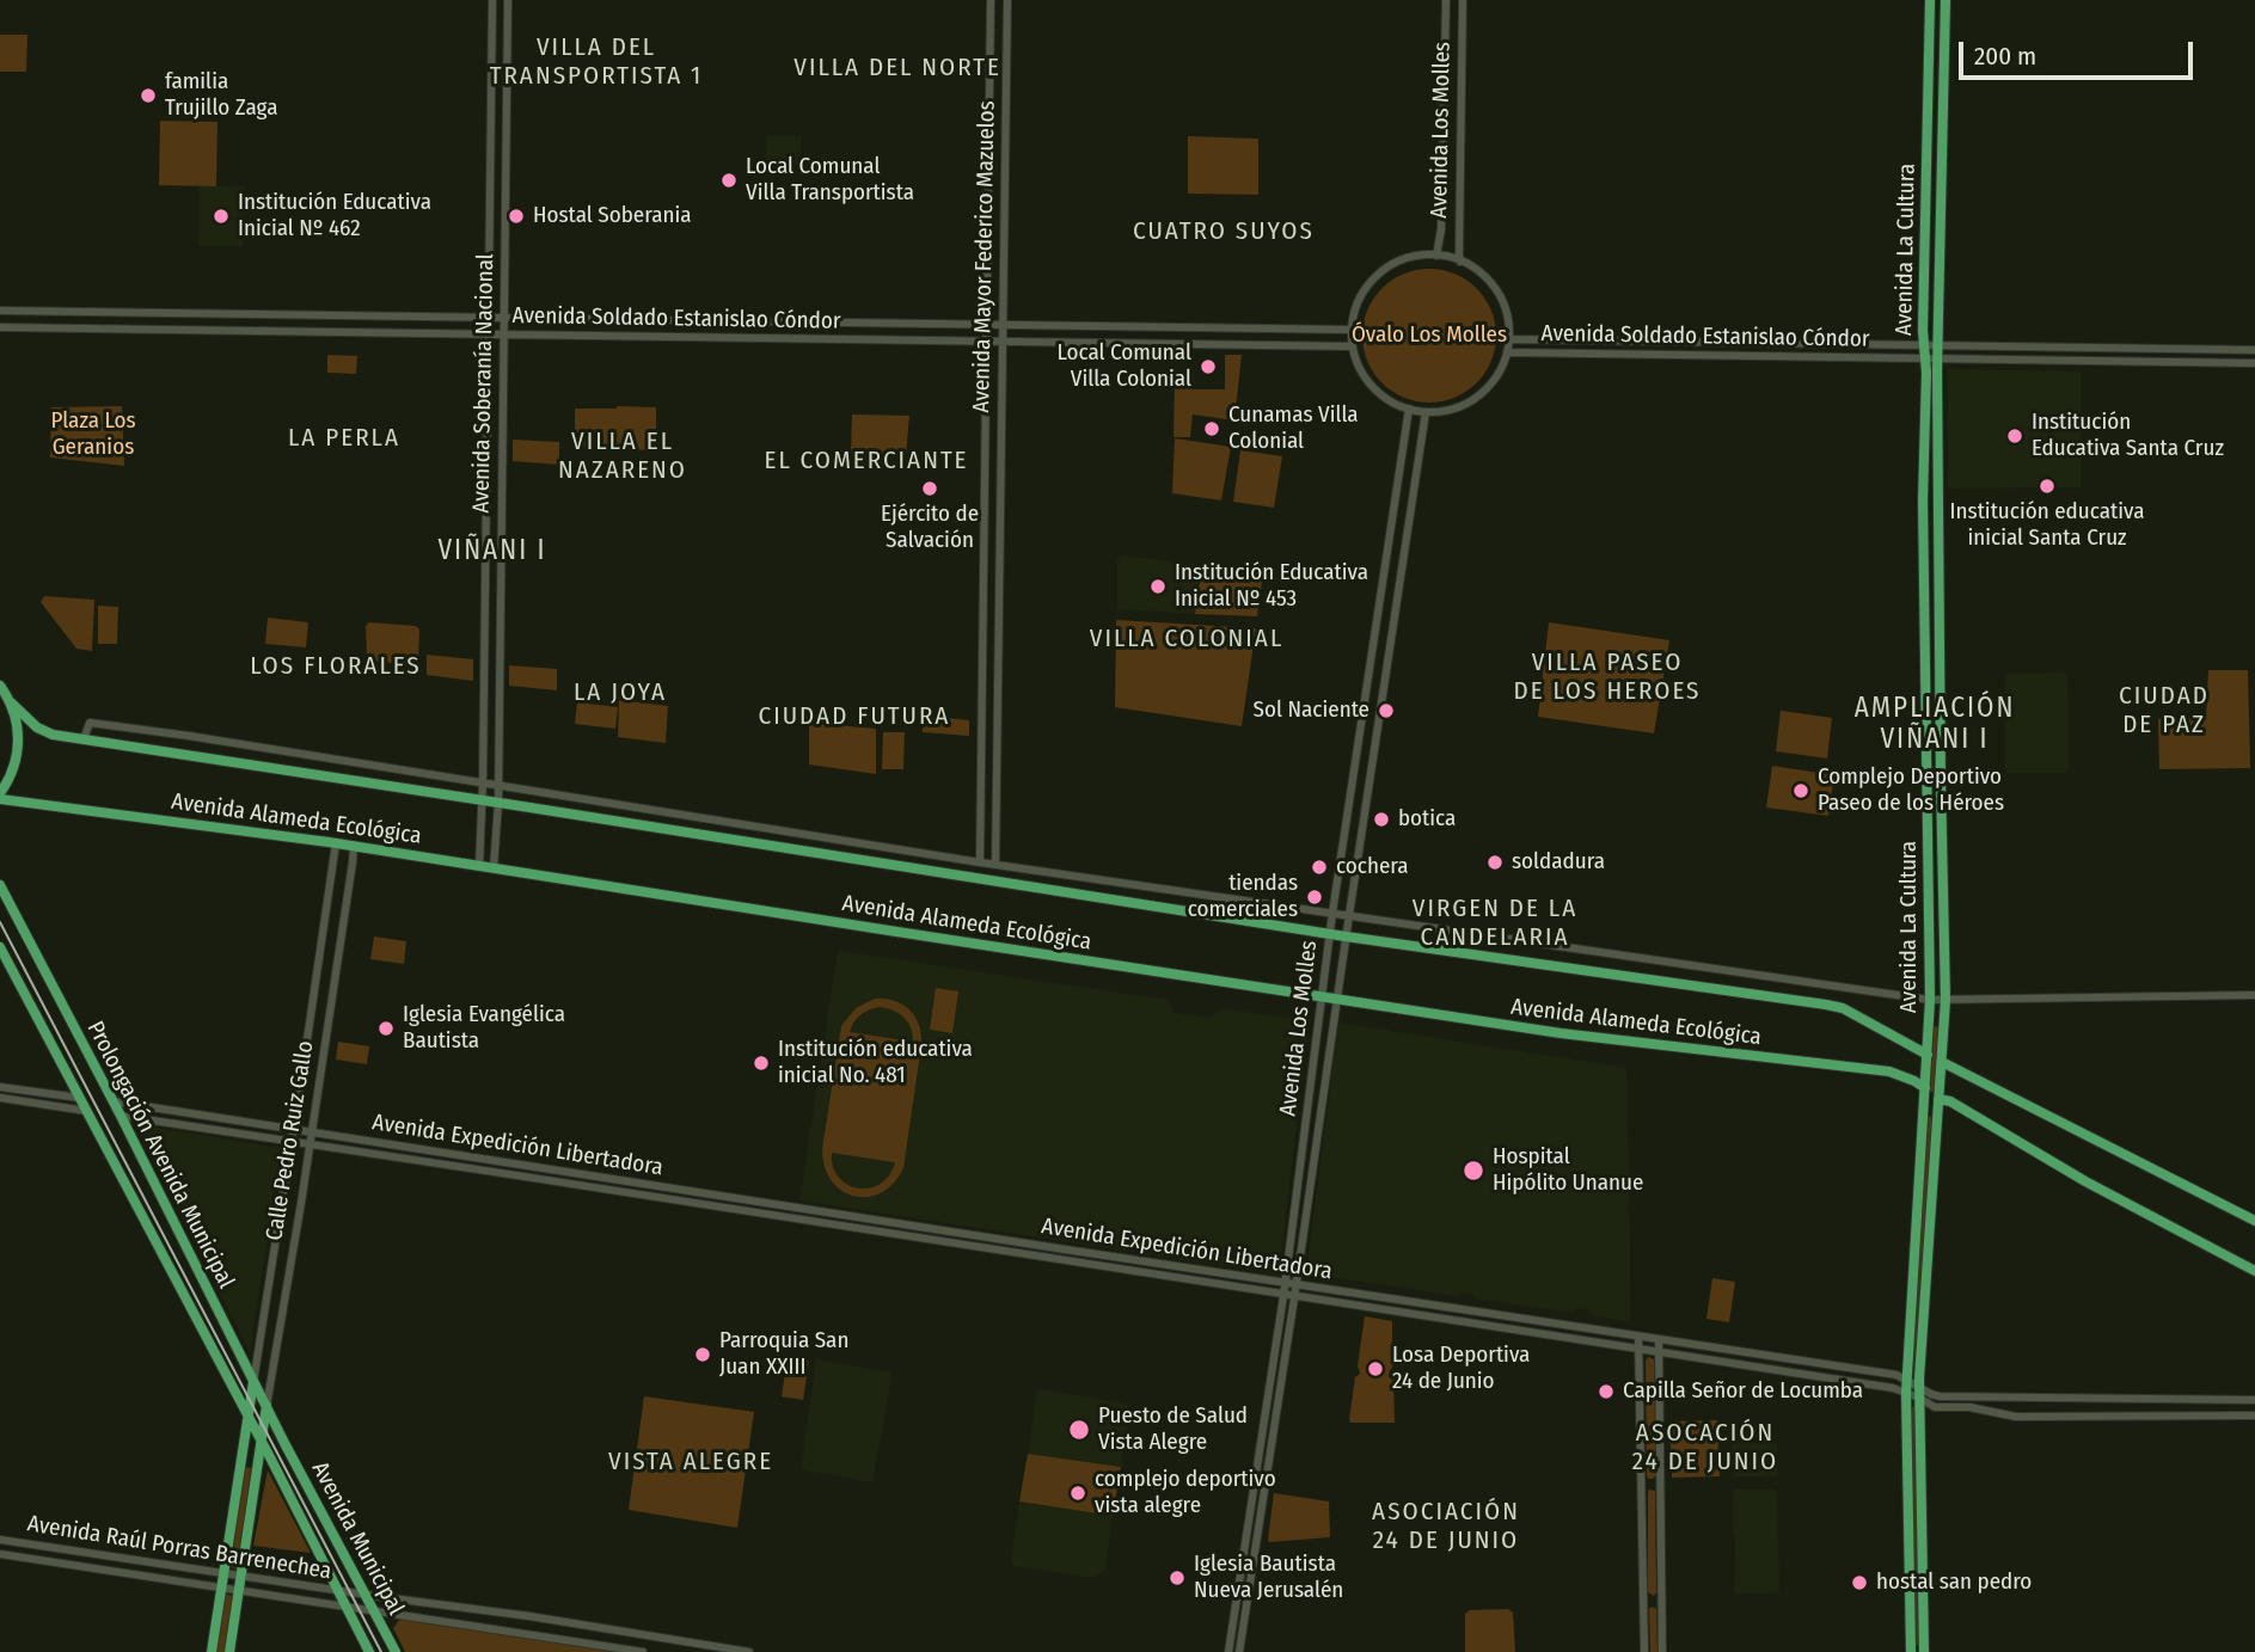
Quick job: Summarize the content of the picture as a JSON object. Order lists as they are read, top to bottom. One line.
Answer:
{"streets":{"main road":["Avenida La Cultura","Avenida Alameda Ecológica","Calle Pedro Ruiz Gallo","Prolongación Avenida Municipal","Avenida Municipal"],"street":["Avenida Los Molles","Avenida Mayor Federico Mazuelos","Avenida Soldado Estanislao Cóndor","Avenida Soberanía Nacional","Avenida Expedición Libertadora","Avenida Raúl Porras Barrenechea"]},"crossings":[["Avenida Los Molles","Avenida Soldado Estanislao Cóndor"],["Avenida Los Molles","Avenida Alameda Ecológica"],["Avenida Los Molles","Avenida Expedición Libertadora"],["Avenida La Cultura","Avenida Soldado Estanislao Cóndor"],["Avenida La Cultura","Avenida Alameda Ecológica"],["Avenida La Cultura","Avenida Expedición Libertadora"],["Avenida Mayor Federico Mazuelos","Avenida Soldado Estanislao Cóndor"],["Avenida Soldado Estanislao Cóndor","Avenida Soberanía Nacional"],["Avenida Soberanía Nacional","Avenida Alameda Ecológica"],["Avenida Alameda Ecológica","Calle Pedro Ruiz Gallo"],["Calle Pedro Ruiz Gallo","Avenida Expedición Libertadora"],["Calle Pedro Ruiz Gallo","Prolongación Avenida Municipal"],["Calle Pedro Ruiz Gallo","Avenida Raúl Porras Barrenechea"],["Avenida Expedición Libertadora","Prolongación Avenida Municipal"],["Prolongación Avenida Municipal","Avenida Municipal"],["Avenida Municipal","Avenida Raúl Porras Barrenechea"]],"districts":["VILLA DEL TRANSPORTISTA 1","VILLA DEL NORTE","CUATRO SUYOS","LA PERLA","VILLA EL NAZARENO","EL COMERCIANTE","VIÑANI I","VILLA COLONIAL","VILLA PASEO DE LOS HEROES","LOS FLORALES","LA JOYA","CIUDAD DE PAZ","AMPLIACIÓN VIÑANI I","CIUDAD FUTURA","VIRGEN DE LA CANDELARIA","ASOCACIÓN 24 DE JUNIO","VISTA ALEGRE","ASOCIACIÓN 24 DE JUNIO"],"parks":["Óvalo Los Molles","Plaza Los Geranios"],"places":["familia Trujillo Zaga","Local Comunal Villa Transportista","Institución Educativa Inicial Nº 462","Hostal Soberania","Local Comunal Villa Colonial","Cunamas Villa Colonial","Institución Educativa Santa Cruz","Institución educativa inicial Santa Cruz","Ejército de Salvación","Institución Educativa Inicial Nº 453","Sol Naciente","Complejo Deportivo Paseo de los Héroes","botica","soldadura","cochera","tiendas comerciales","Iglesia Evangélica Bautista","Institución educativa inicial No. 481","Hospital Hipólito Unanue","Parroquia San Juan XXIII","Losa Deportiva 24 de Junio","Capilla Señor de Locumba","Puesto de Salud Vista Alegre","complejo deportivo vista alegre","Iglesia Bautista Nueva Jerusalén","hostal san pedro"],"scale_bar":"200 m"}
